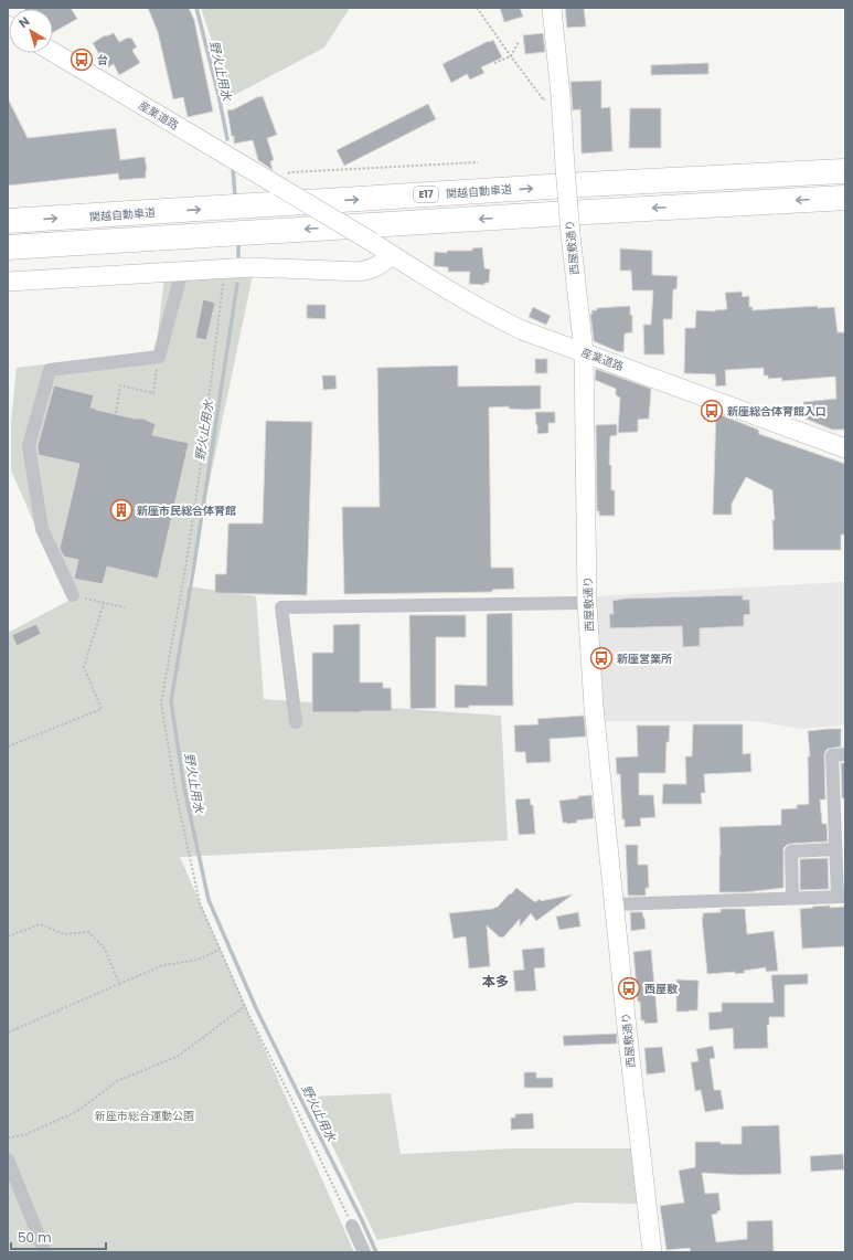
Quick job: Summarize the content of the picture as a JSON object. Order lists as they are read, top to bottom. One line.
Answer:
{"streets":{"highway":["関越自動車道","E17"],"street":["産業道路","西屋敷通り"]},"crossings":[["産業道路","西屋敷通り"]],"districts":["本多"],"water":["野火止用水"],"parks":["新座市総合運動公園"],"places":{"bus stop":["台","新座総合体育館入口","新座営業所","西屋敷"],"building":["新座市民総合体育館"]},"scale_bar":"50 m","north":"top left"}
